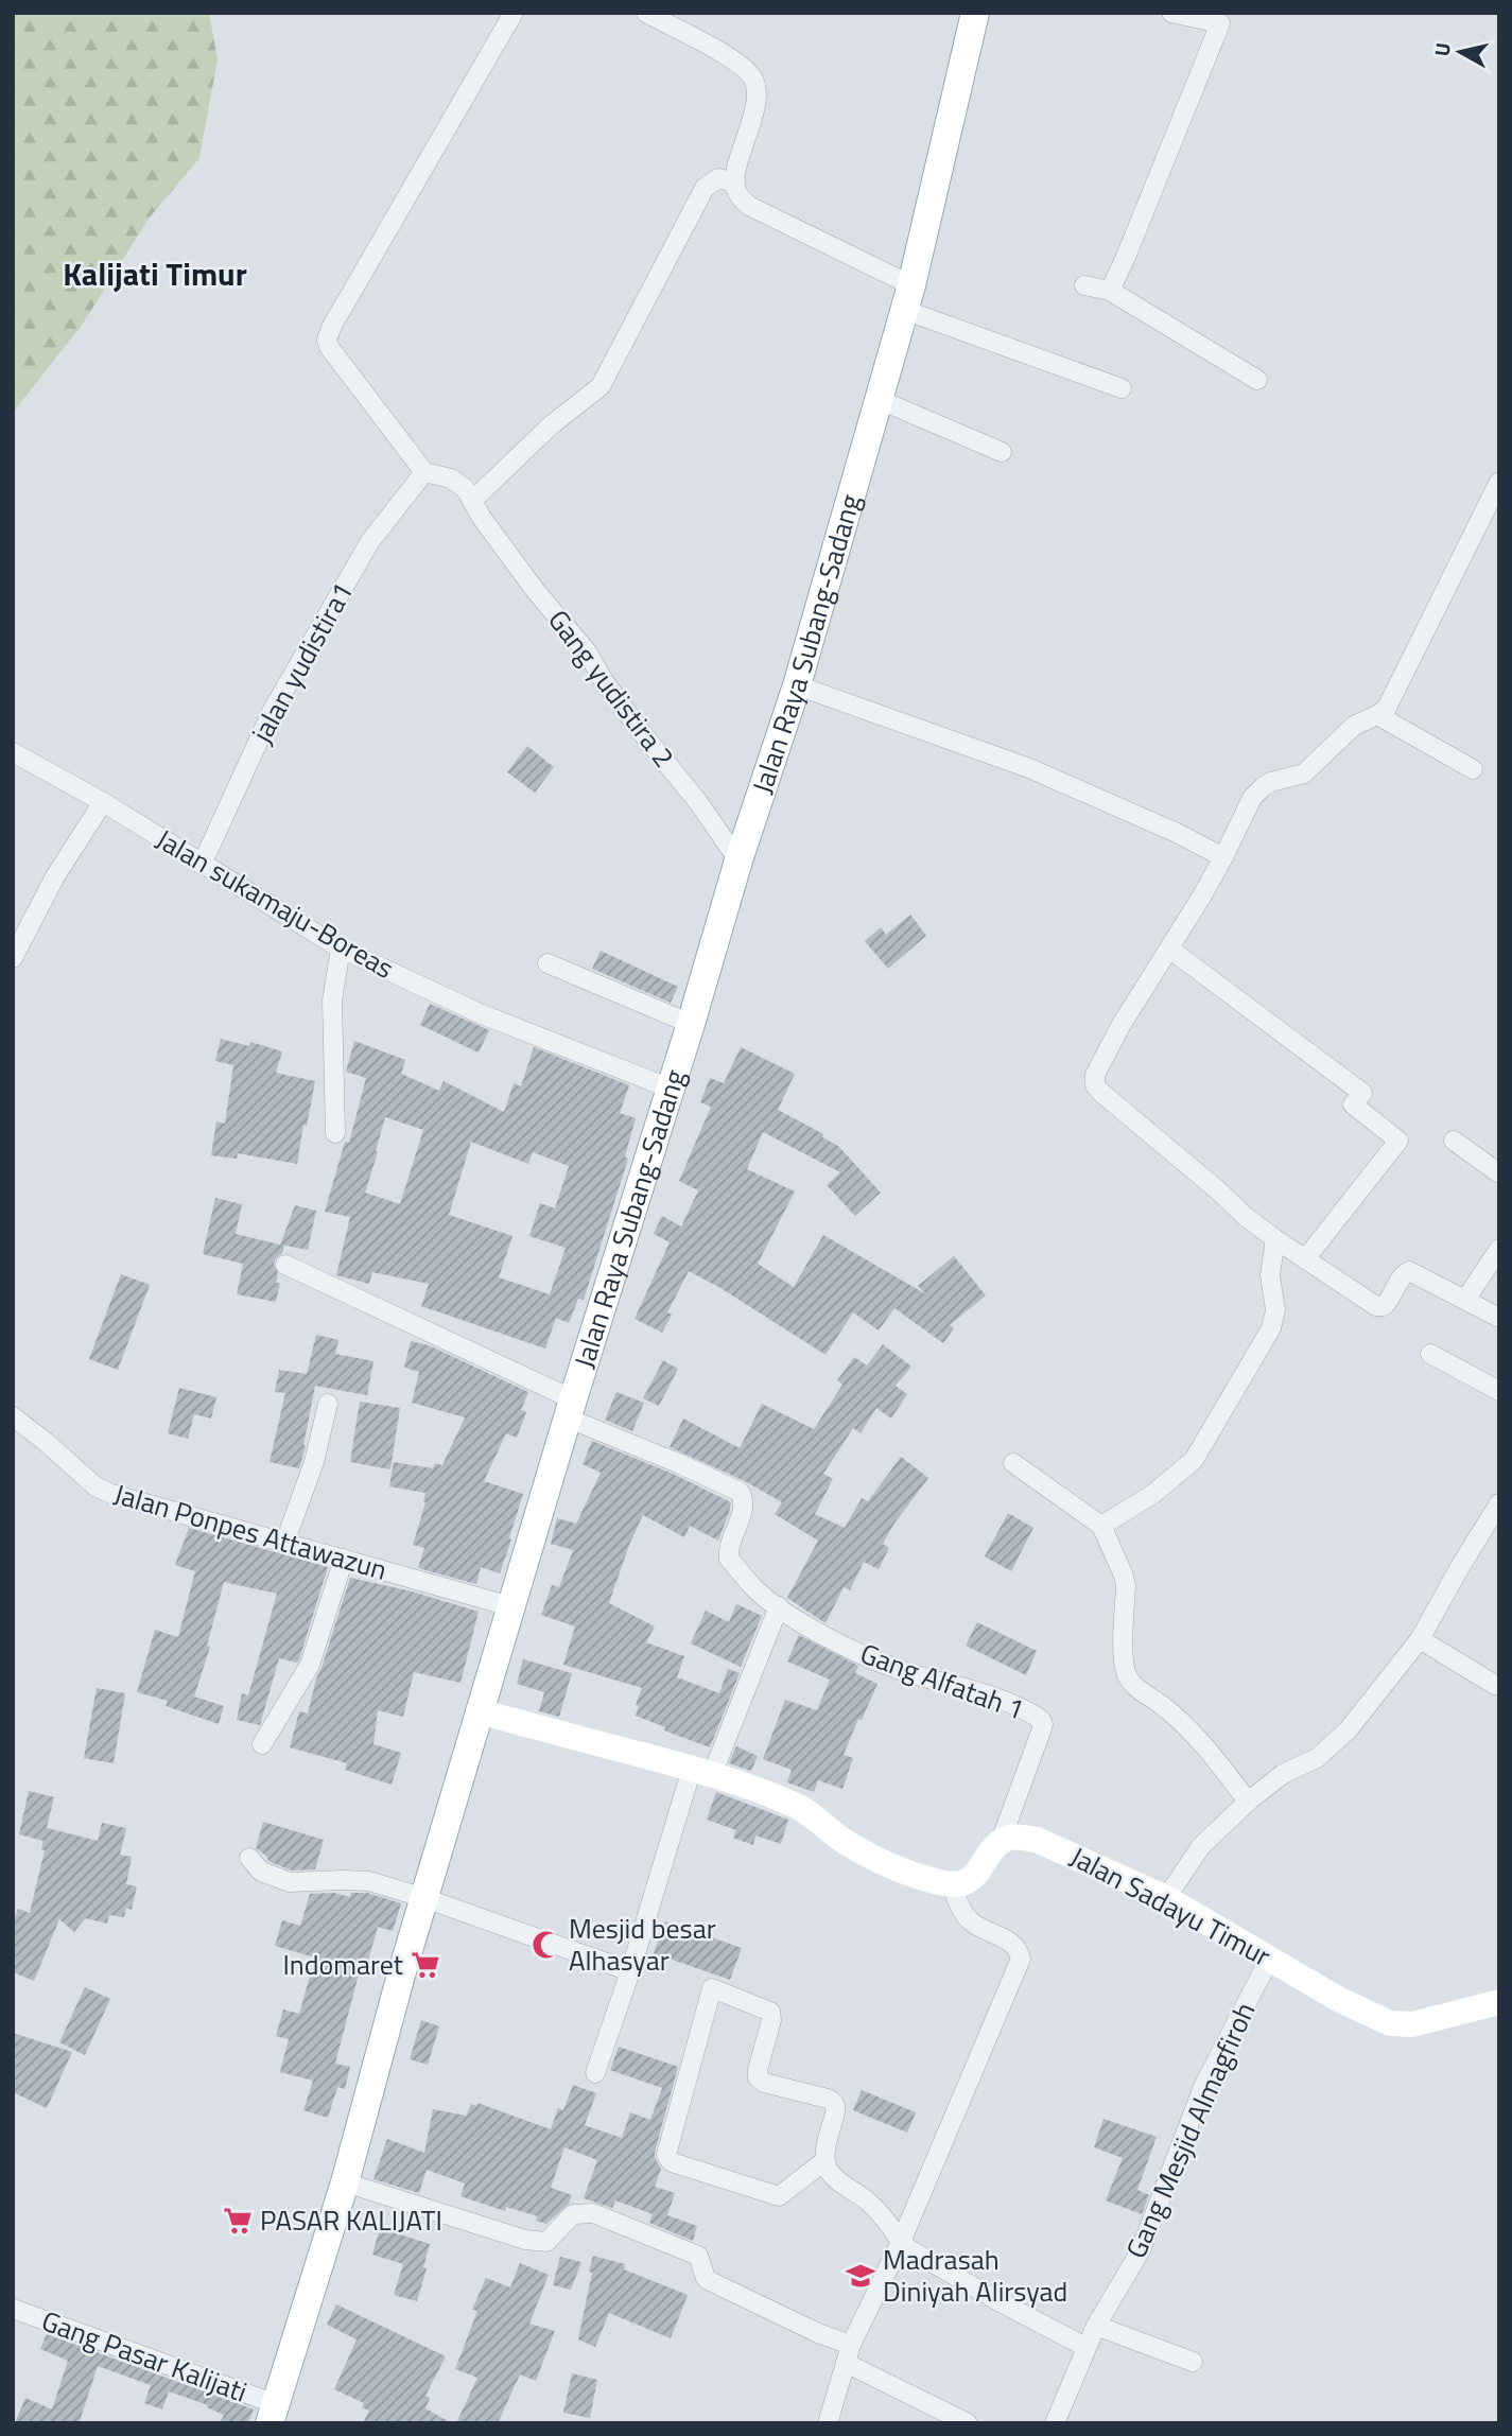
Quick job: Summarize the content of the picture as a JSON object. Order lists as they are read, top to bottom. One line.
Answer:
{"streets":{"main road":["Jalan Raya Subang-Sadang"],"street":["jalan yudistira1","Gang yudistira 2","Jalan sukamaju-Boreas","Jalan Ponpes Attawazun","Gang Alfatah 1","Jalan Sadayu Timur","Gang Mesjid Almagfiroh","Gang Pasar Kalijati"]},"crossings":[["Jalan Raya Subang-Sadang","Gang yudistira 2"],["Jalan Raya Subang-Sadang","Jalan sukamaju-Boreas"],["Jalan Raya Subang-Sadang","Jalan Ponpes Attawazun"],["Jalan Raya Subang-Sadang","Gang Alfatah 1"],["Jalan Raya Subang-Sadang","Gang Pasar Kalijati"],["jalan yudistira1","Gang yudistira 2"],["jalan yudistira1","Jalan sukamaju-Boreas"],["Gang Alfatah 1","Jalan Sadayu Timur"],["Jalan Sadayu Timur","Gang Mesjid Almagfiroh"]],"districts":["Kalijati Timur"],"places":{"mosque":["Mesjid besar Alhasyar"],"supermarket":["Indomaret","PASAR KALIJATI"],"school or university":["Madrasah Diniyah Alirsyad"]},"north":"left"}
